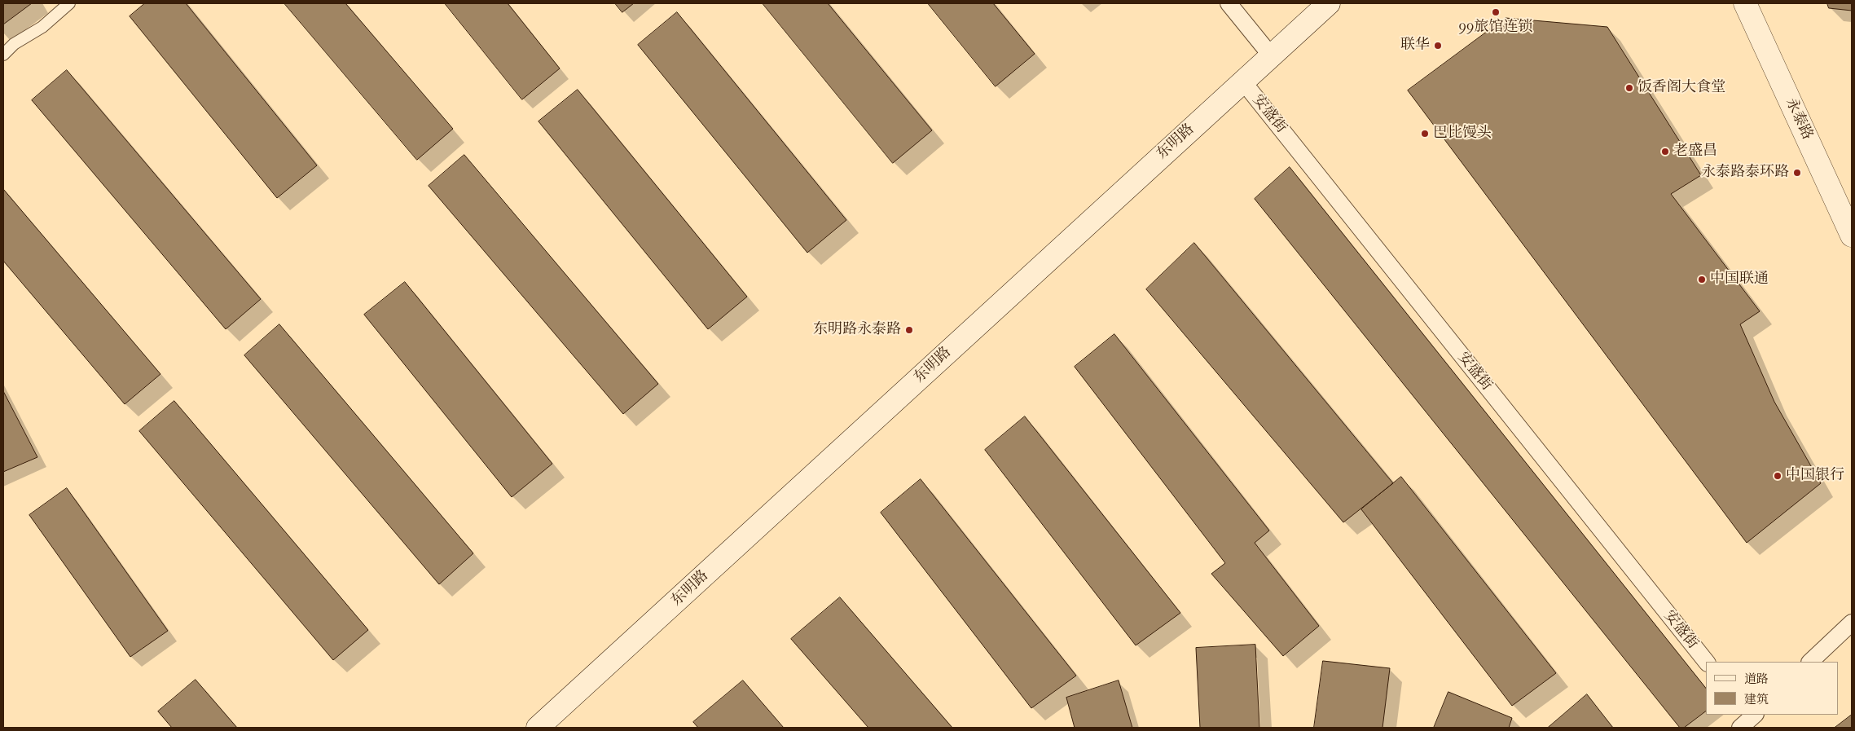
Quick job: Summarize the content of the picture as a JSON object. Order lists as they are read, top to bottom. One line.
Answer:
{"streets":{"main road":["永泰路","东明路"],"street":["安盛街"]},"crossings":[["安盛街","东明路"]],"places":["99旅馆连锁","联华","饭香阁大食堂","巴比馒头","老盛昌","永泰路泰环路","中国联通","东明路永泰路","中国银行"],"legend":["道路","建筑"]}
